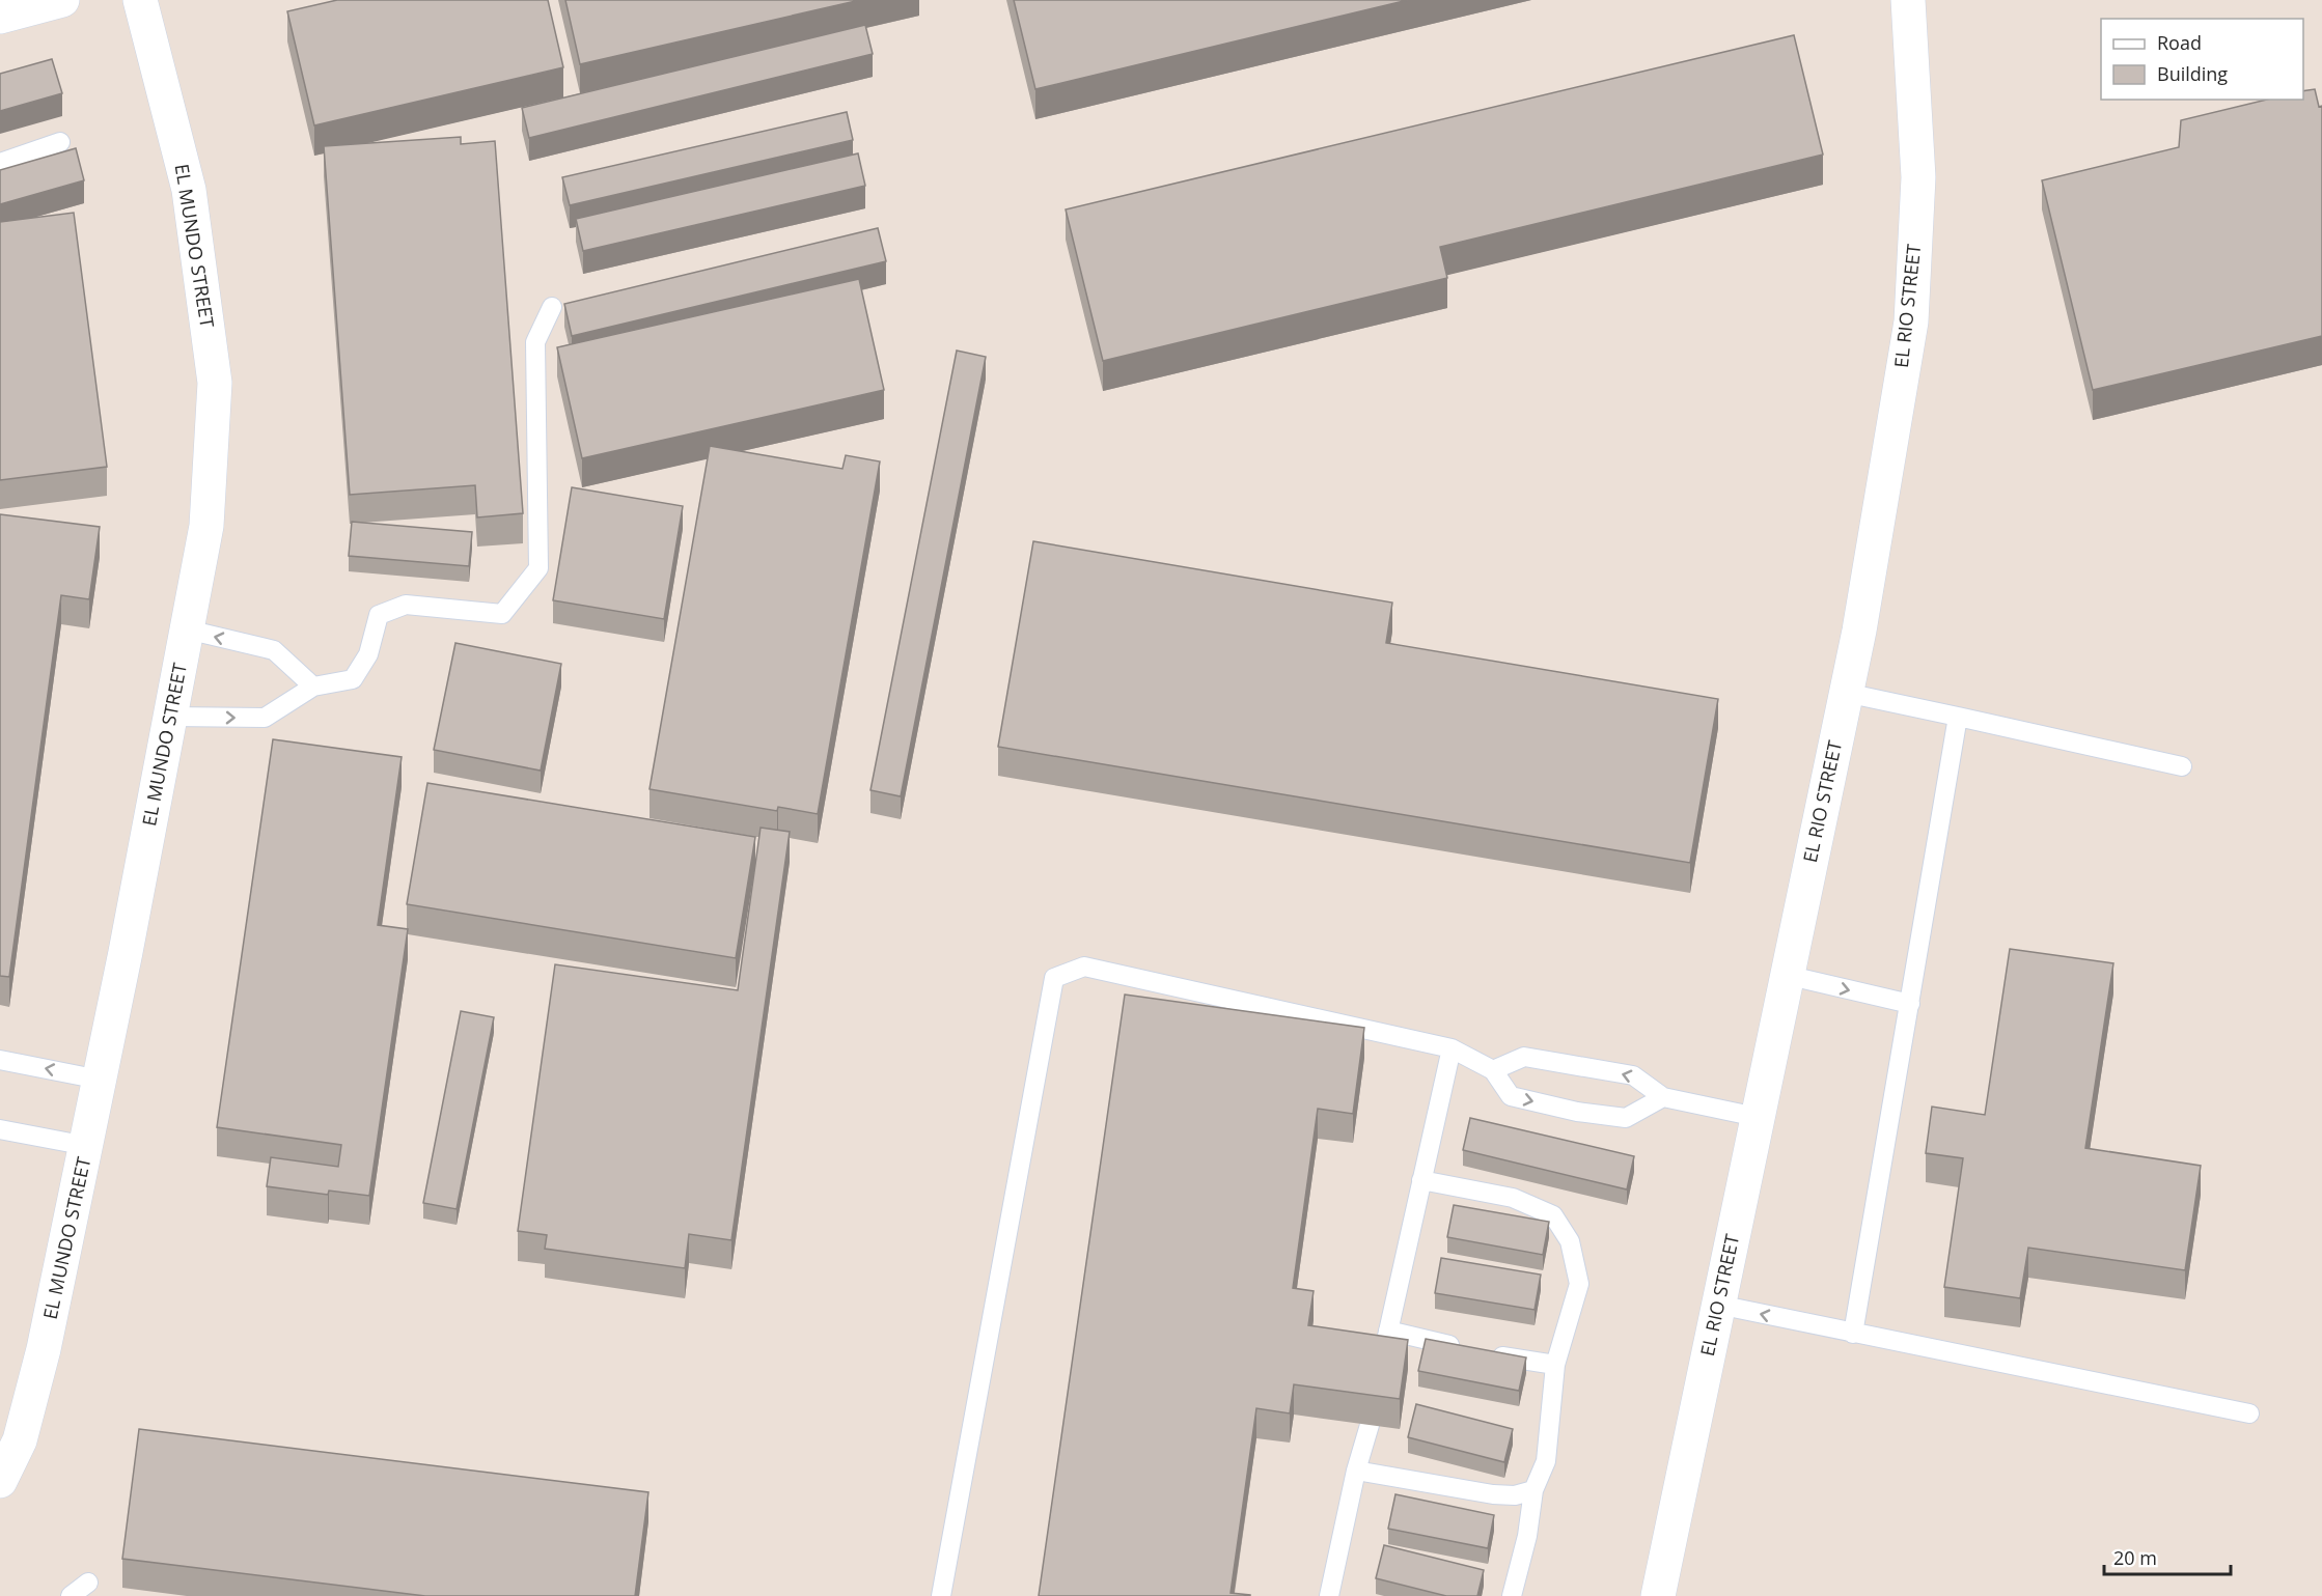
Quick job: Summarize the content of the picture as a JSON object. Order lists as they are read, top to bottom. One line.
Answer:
{"streets":{"street":["EL MUNDO STREET","EL RIO STREET"]},"legend":["Road","Building"],"scale_bar":"20 m"}
